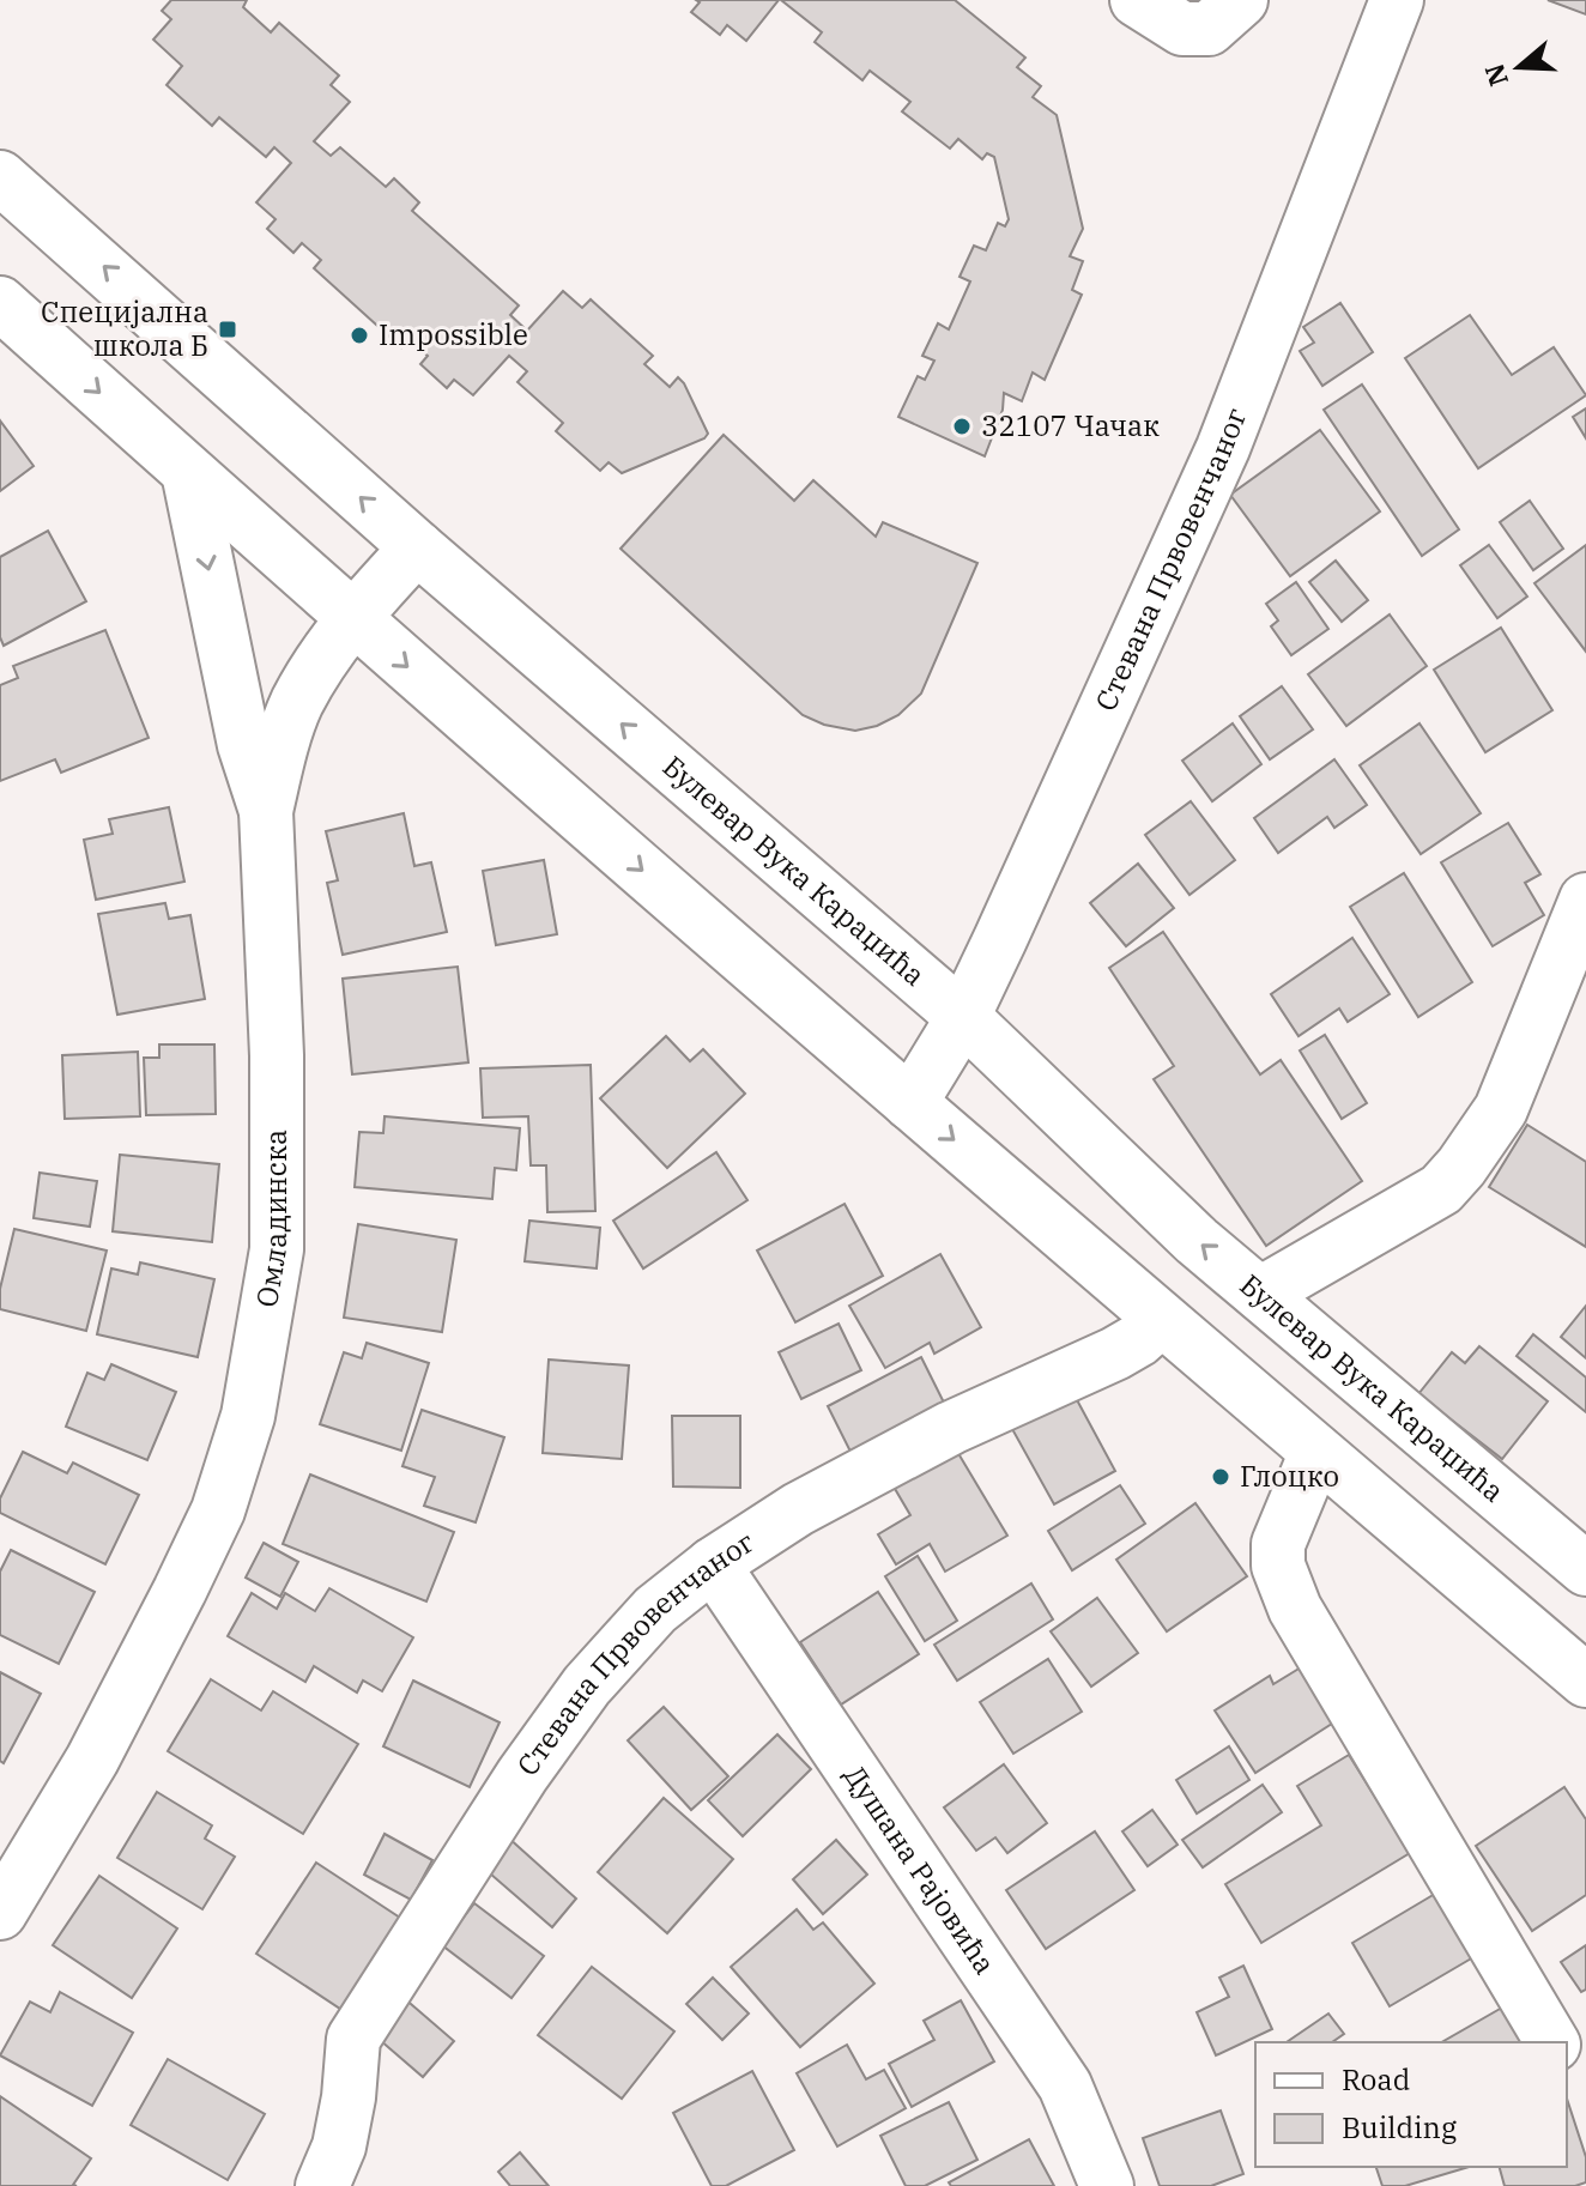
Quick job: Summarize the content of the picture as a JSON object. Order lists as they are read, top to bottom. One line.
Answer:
{"streets":{"street":["Стевана Првовенчаног","Булевар Вука Караџића","Омладинска","Душана Рајовића"]},"crossings":[["Стевана Првовенчаног","Булевар Вука Караџића"],["Стевана Првовенчаног","Душана Рајовића"]],"places":{"transit":["Специјална школа Б"],"other":["Impossible","32107 Чачак","Глоцко"]},"legend":["Road","Building"],"north":"left"}
